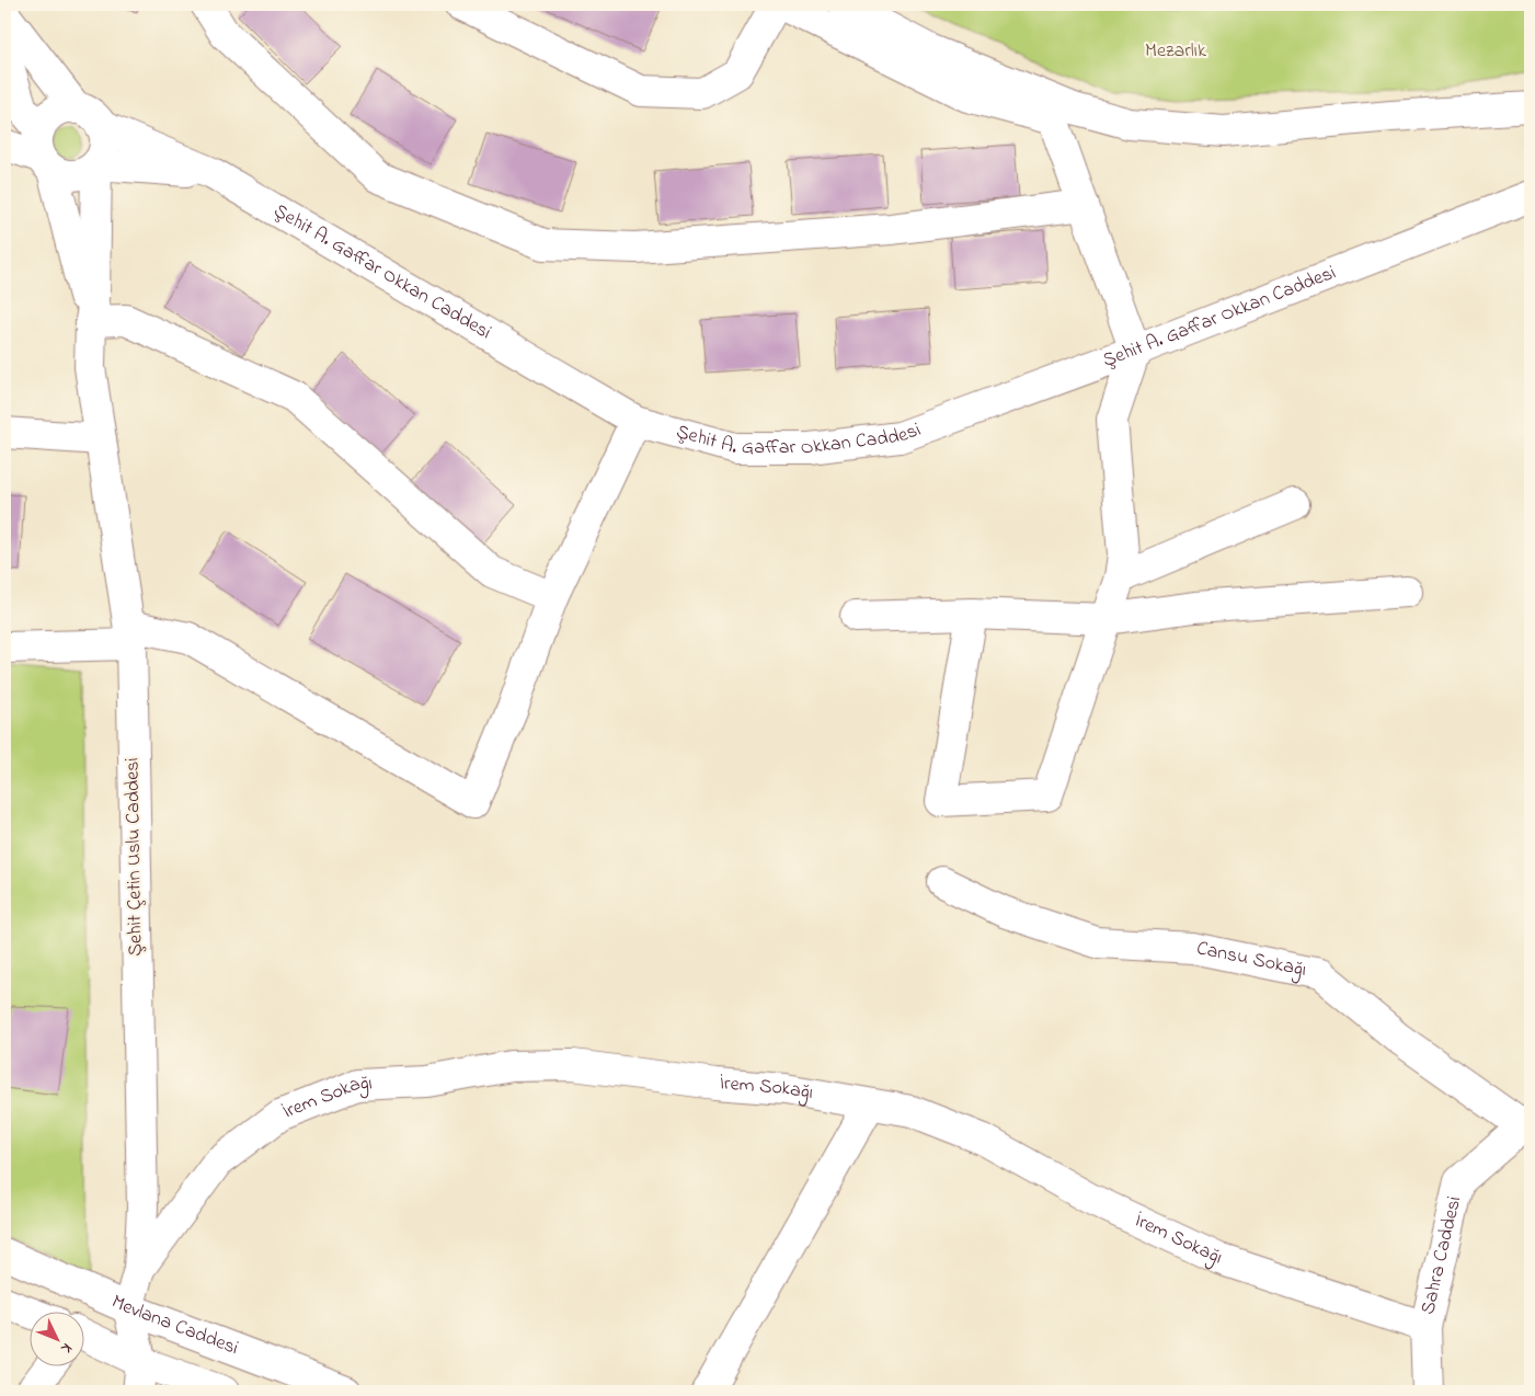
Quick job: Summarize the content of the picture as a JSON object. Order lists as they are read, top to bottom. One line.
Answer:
{"streets":{"street":["Şehit A. Gaffar Okkan Caddesi","Şehit Çetin Uslu Caddesi","Cansu Sokağı","İrem Sokağı","Sahra Caddesi","Mevlana Caddesi"]},"crossings":[["Şehit Çetin Uslu Caddesi","İrem Sokağı"],["Şehit Çetin Uslu Caddesi","Mevlana Caddesi"],["Cansu Sokağı","Sahra Caddesi"],["İrem Sokağı","Sahra Caddesi"]],"parks":["Mezarlık"],"north":"bottom right"}
